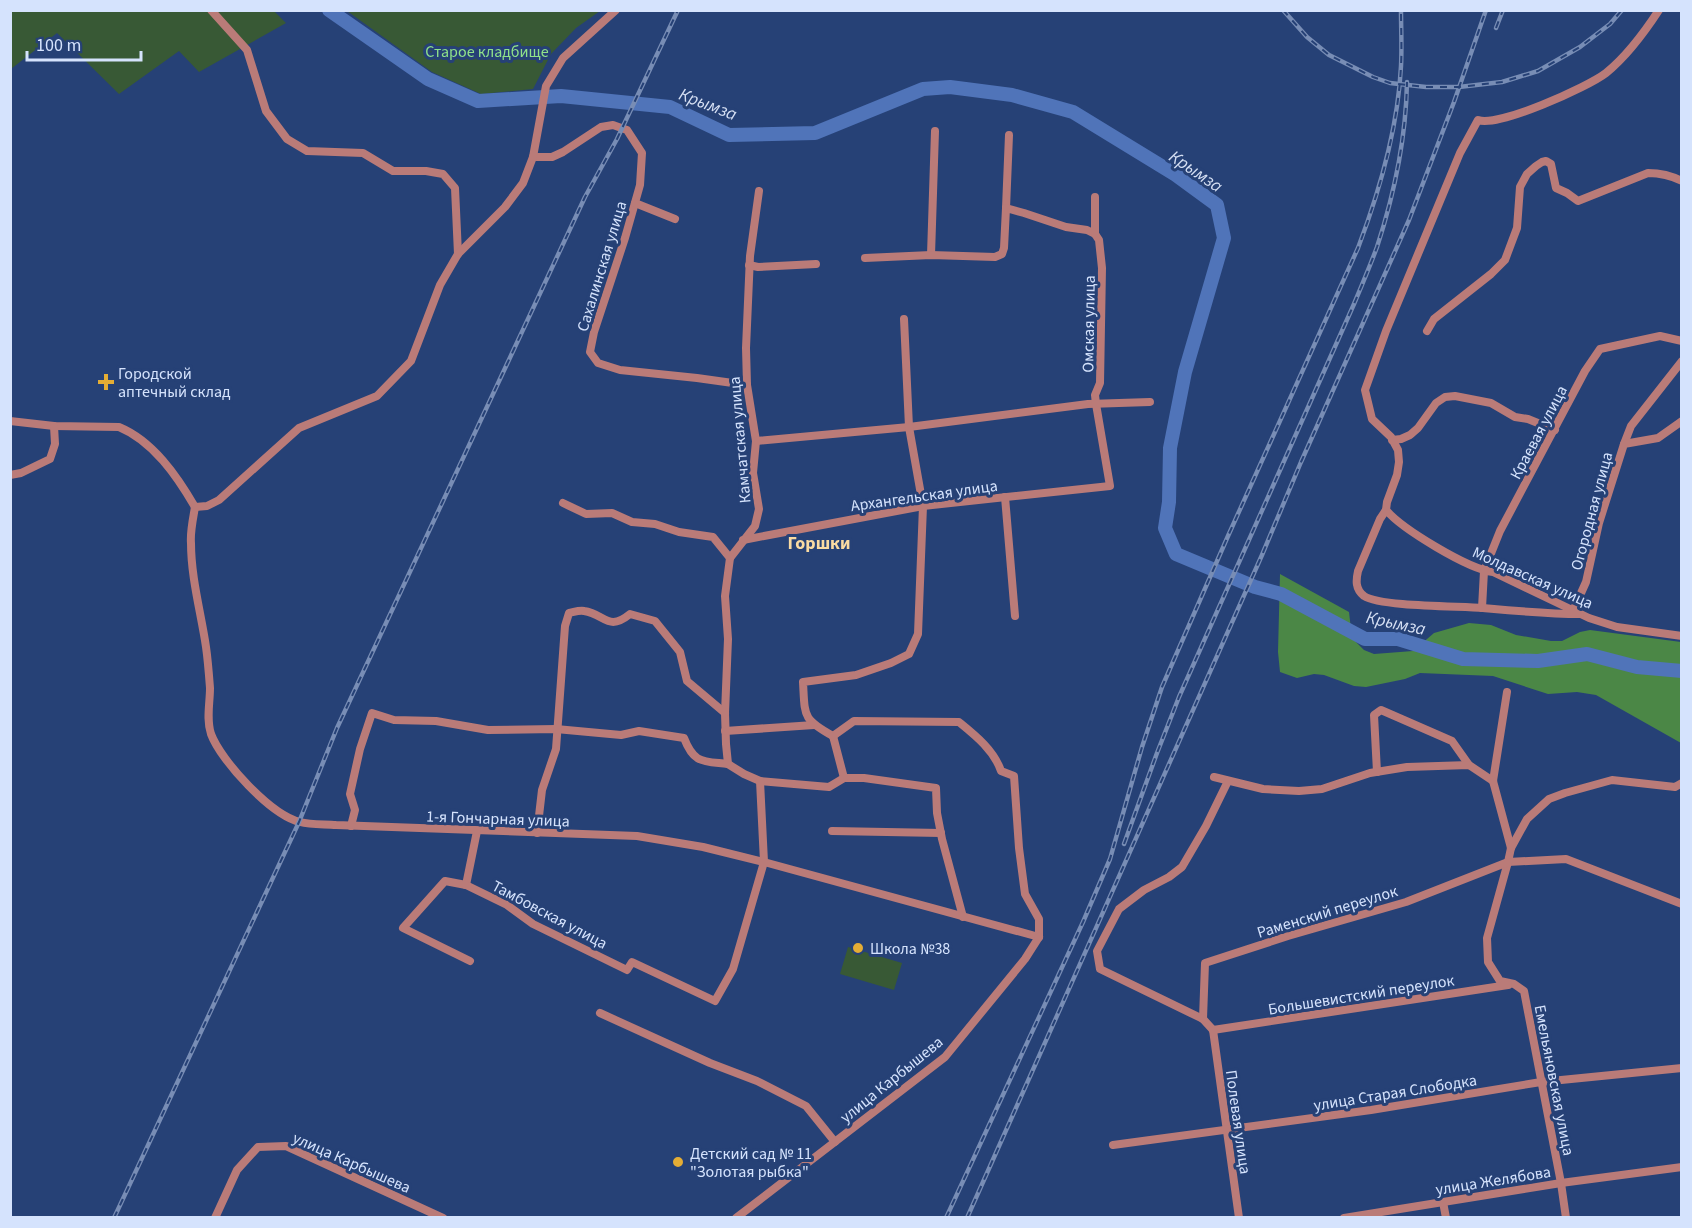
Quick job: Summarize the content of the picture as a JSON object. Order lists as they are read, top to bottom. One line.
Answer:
{"streets":{"street":["Сахалинская улица","Омская улица","Краевая улица","Камчатская улица","Архангельская улица","Огородная улица","Молдавская улица","1-я Гончарная улица","Раменский переулок","Тамбовская улица","Большевистский переулок","улица Карбышева","Емельяновская улица","улица Старая Слободка","Полевая улица","улица Желябова"]},"crossings":[["Сахалинская улица","Камчатская улица"],["Омская улица","Архангельская улица"],["Краевая улица","Молдавская улица"],["Камчатская улица","Архангельская улица"],["Огородная улица","Молдавская улица"],["1-я Гончарная улица","Тамбовская улица"],["1-я Гончарная улица","улица Карбышева"],["Раменский переулок","Емельяновская улица"],["Большевистский переулок","Емельяновская улица"],["Большевистский переулок","Полевая улица"],["Емельяновская улица","улица Старая Слободка"],["Емельяновская улица","улица Желябова"],["улица Старая Слободка","Полевая улица"]],"districts":["Горшки"],"water":["Крымза"],"parks":["Старое кладбище"],"places":{"health":["Городской аптечный склад"],"other":["Школа №38","Детский сад № 11 \"Золотая рыбка\""]},"scale_bar":"100 m"}
